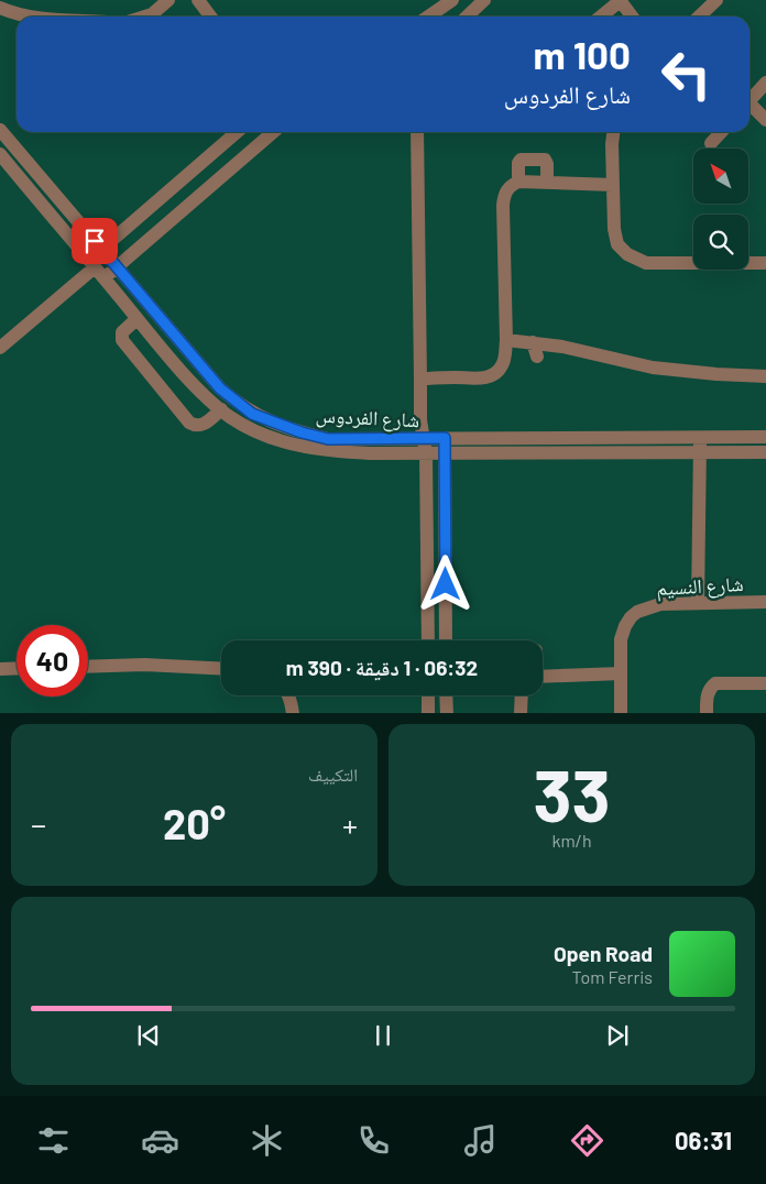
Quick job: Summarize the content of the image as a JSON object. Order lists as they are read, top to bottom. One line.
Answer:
{"streets":{"street":["شارع الفردوس","شارع النسيم"]},"north":"top left","page":{"turn":["100 m","شارع الفردوس"],"limit":"40","trip":"06:32 · 1 دقيقة · 390 m","tile":[["33","km/h"],"التكييف"],"heat":["−","20°","+"],"song":["Open Road","Tom Ferris"],"tabs":"06:31"}}
